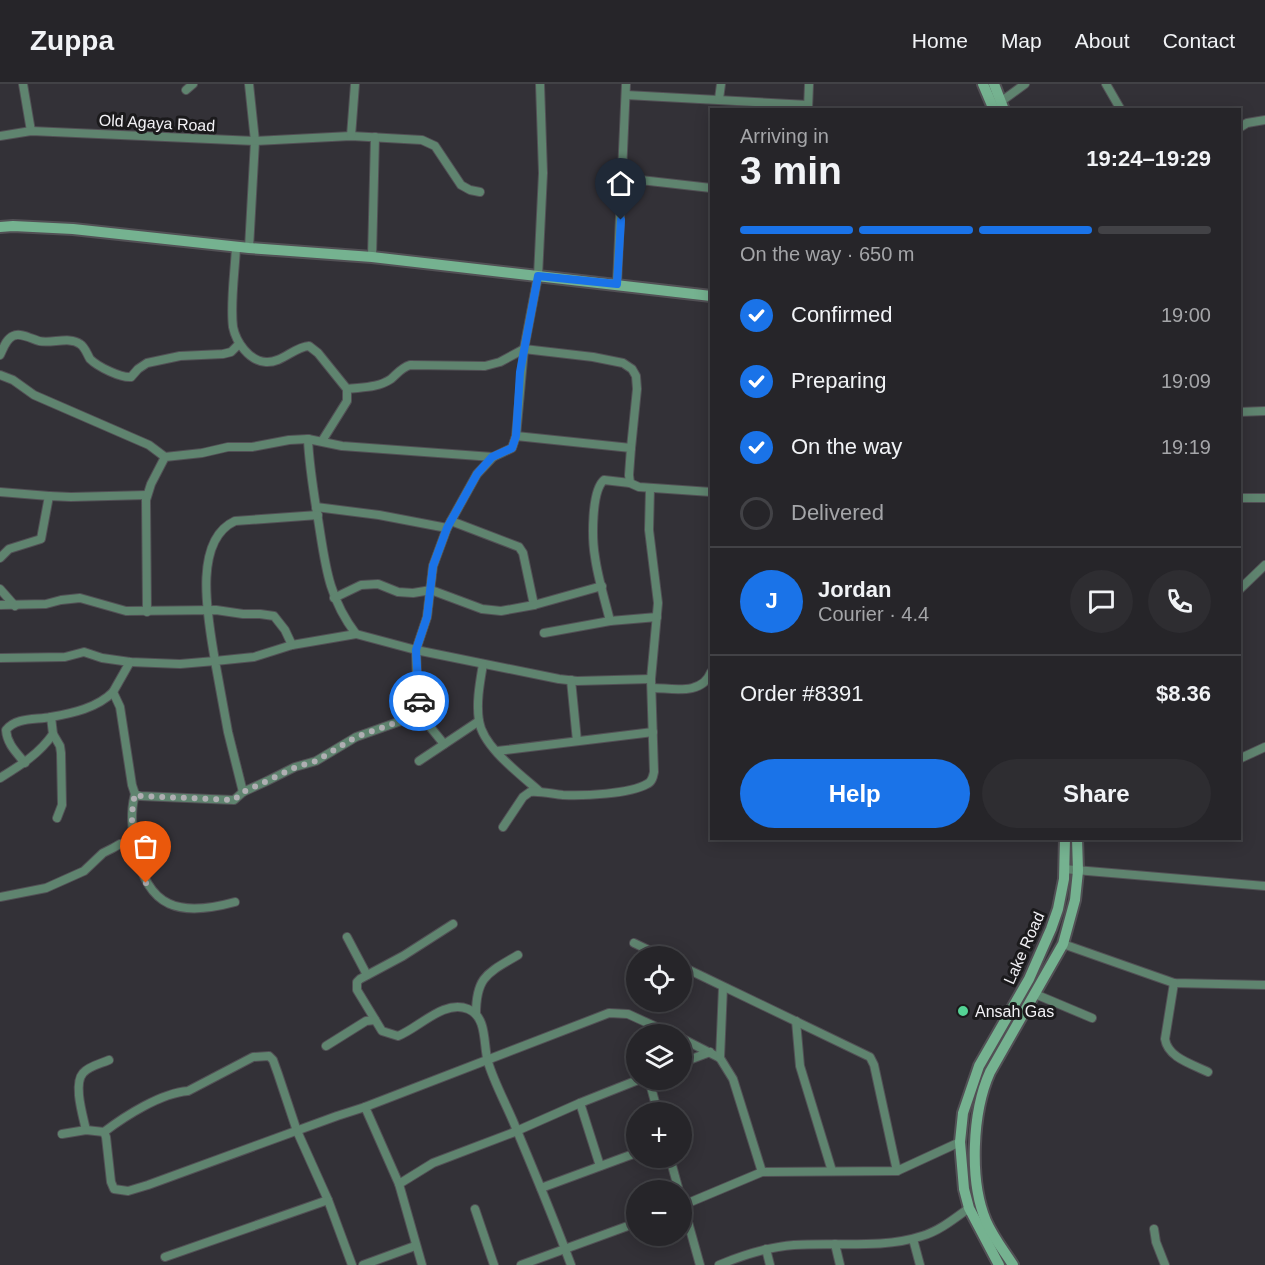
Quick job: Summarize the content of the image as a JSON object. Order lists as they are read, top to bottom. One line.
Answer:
{"streets":{"main road":["Lake Road"],"street":["Old Agaya Road"]},"places":["Ansah Gas"],"page":{"header":"Zuppa","nav":["Home","Map","About","Contact"],"heading":["3 min","Arriving in","19:24–19:29"],"panel":["Jordan","Courier · 4.4","Order #8391","$8.36"],"bar":"On the way · 650 m","list":[["Confirmed","19:00"],["Preparing","19:09"],["On the way","19:19"],"Delivered"],"round":"J","buttons":["Help","Share"],"map_buttons":["+","−"]}}
